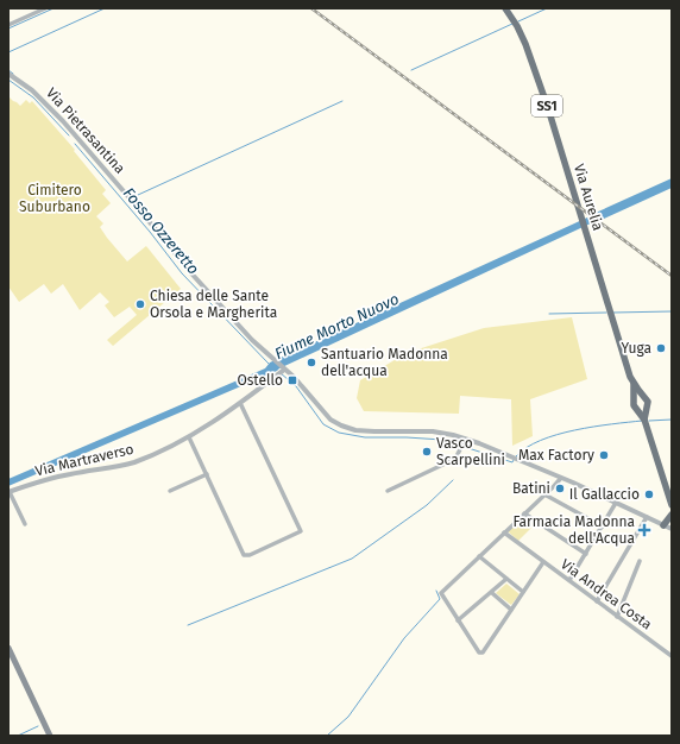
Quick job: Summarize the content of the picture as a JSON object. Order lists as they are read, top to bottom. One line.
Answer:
{"streets":{"main road":["SS1","Via Aurelia"],"street":["Via Pietrasantina","Via Martraverso","Via Andrea Costa"]},"crossings":[["SS1","Via Aurelia"],["Via Pietrasantina","Via Martraverso"]],"water":["Fosso Ozzeretto","Fiume Morto Nuovo"],"parks":["Cimitero Suburbano"],"places":{"other":["Chiesa delle Sante Orsola e Margherita","Yuga","Santuario Madonna dell'acqua","Vasco Scarpellini","Max Factory","Batini","Il Gallaccio"],"transit":["Ostello"],"health":["Farmacia Madonna dell'Acqua"]}}
